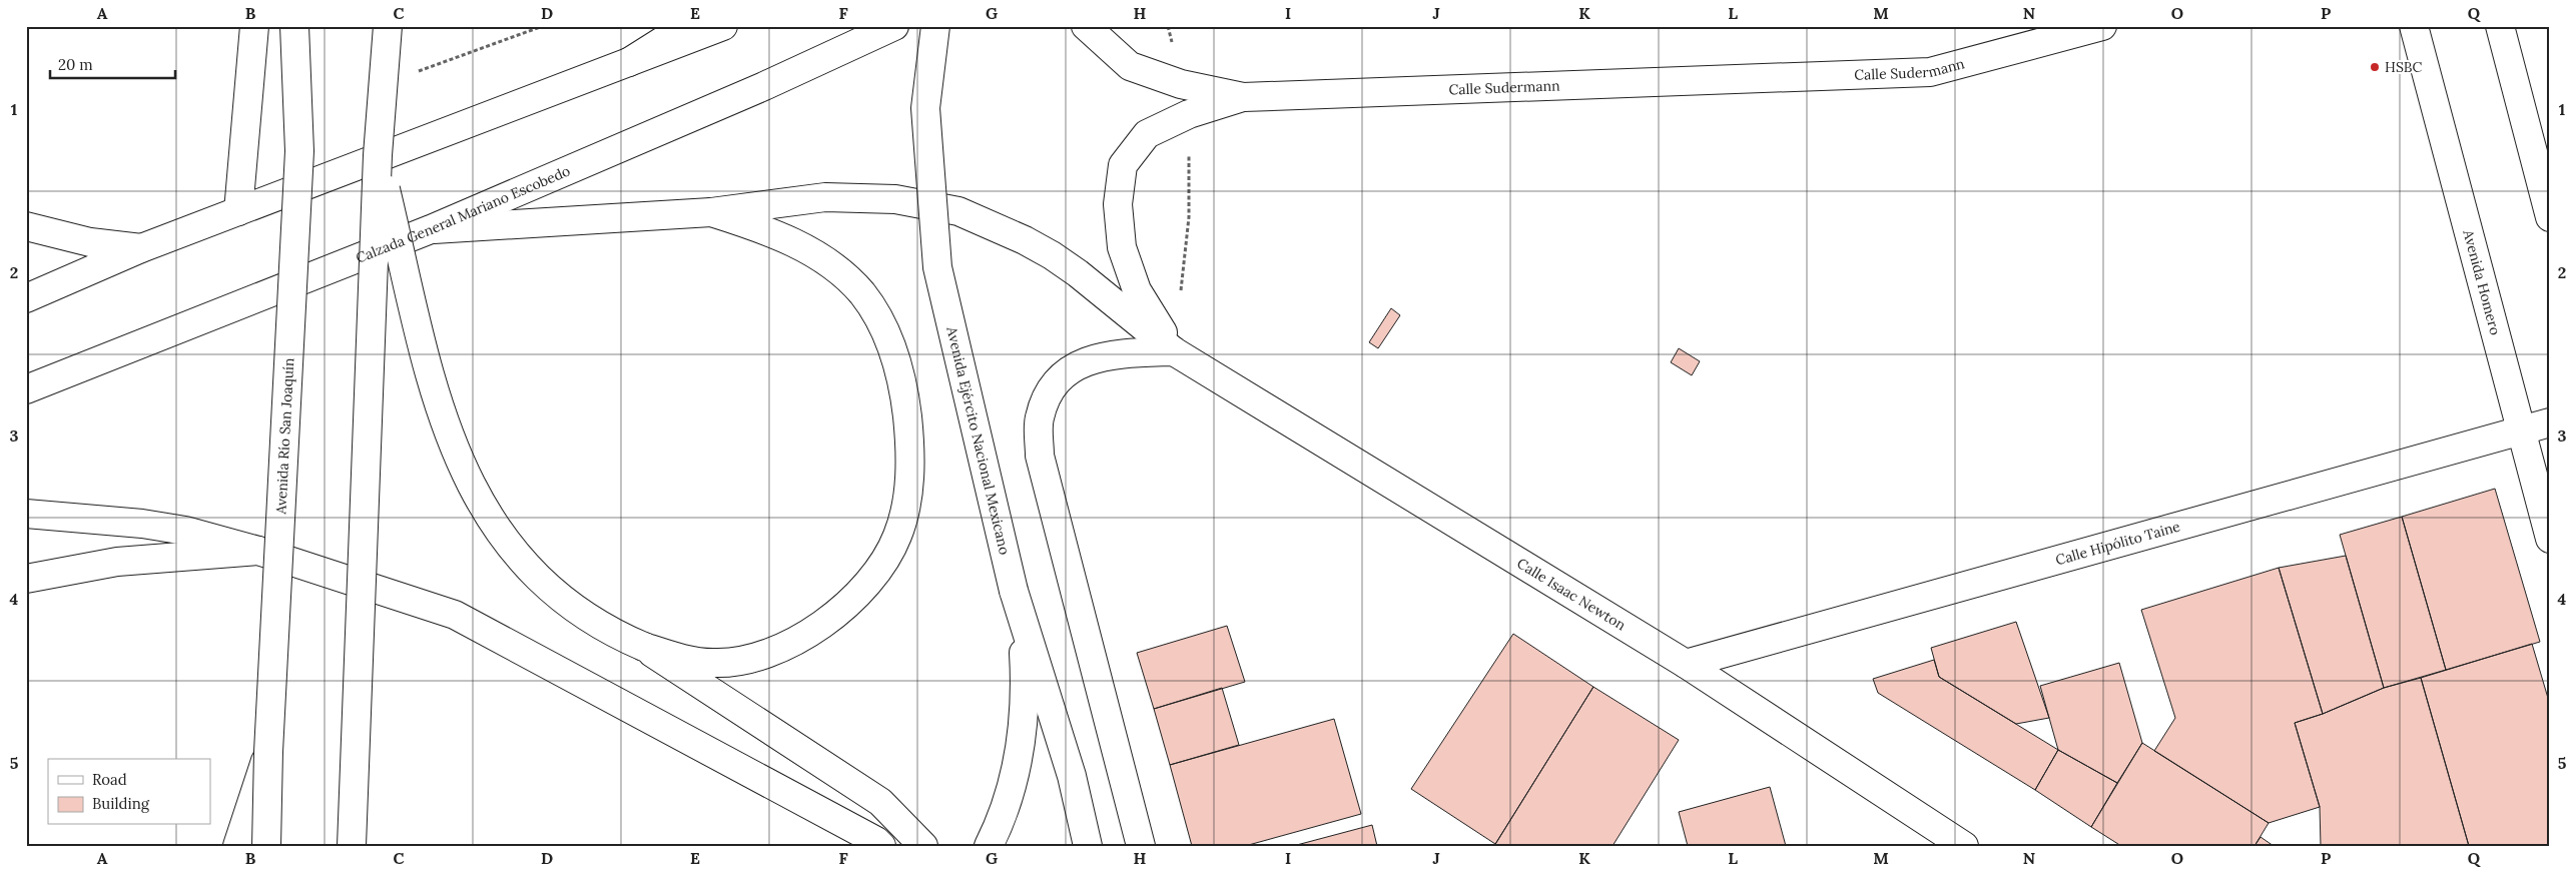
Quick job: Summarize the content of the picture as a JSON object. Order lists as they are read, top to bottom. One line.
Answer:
{"streets":{"main road":["Calle Sudermann","Calzada General Mariano Escobedo","Avenida Homero","Avenida Río San Joaquín","Avenida Ejército Nacional Mexicano","Calle Hipólito Taine","Calle Isaac Newton"]},"crossings":[["Calle Sudermann","Calle Isaac Newton"],["Calzada General Mariano Escobedo","Calle Isaac Newton"],["Avenida Homero","Calle Hipólito Taine"],["Calle Hipólito Taine","Calle Isaac Newton"]],"places":["HSBC"],"legend":["Road","Building"],"scale_bar":"20 m","grid":{"columns":["A","B","C","D","E","F","G","H","I","J","K","L","M","N","O","P","Q"],"rows":["1","2","3","4","5"]}}
